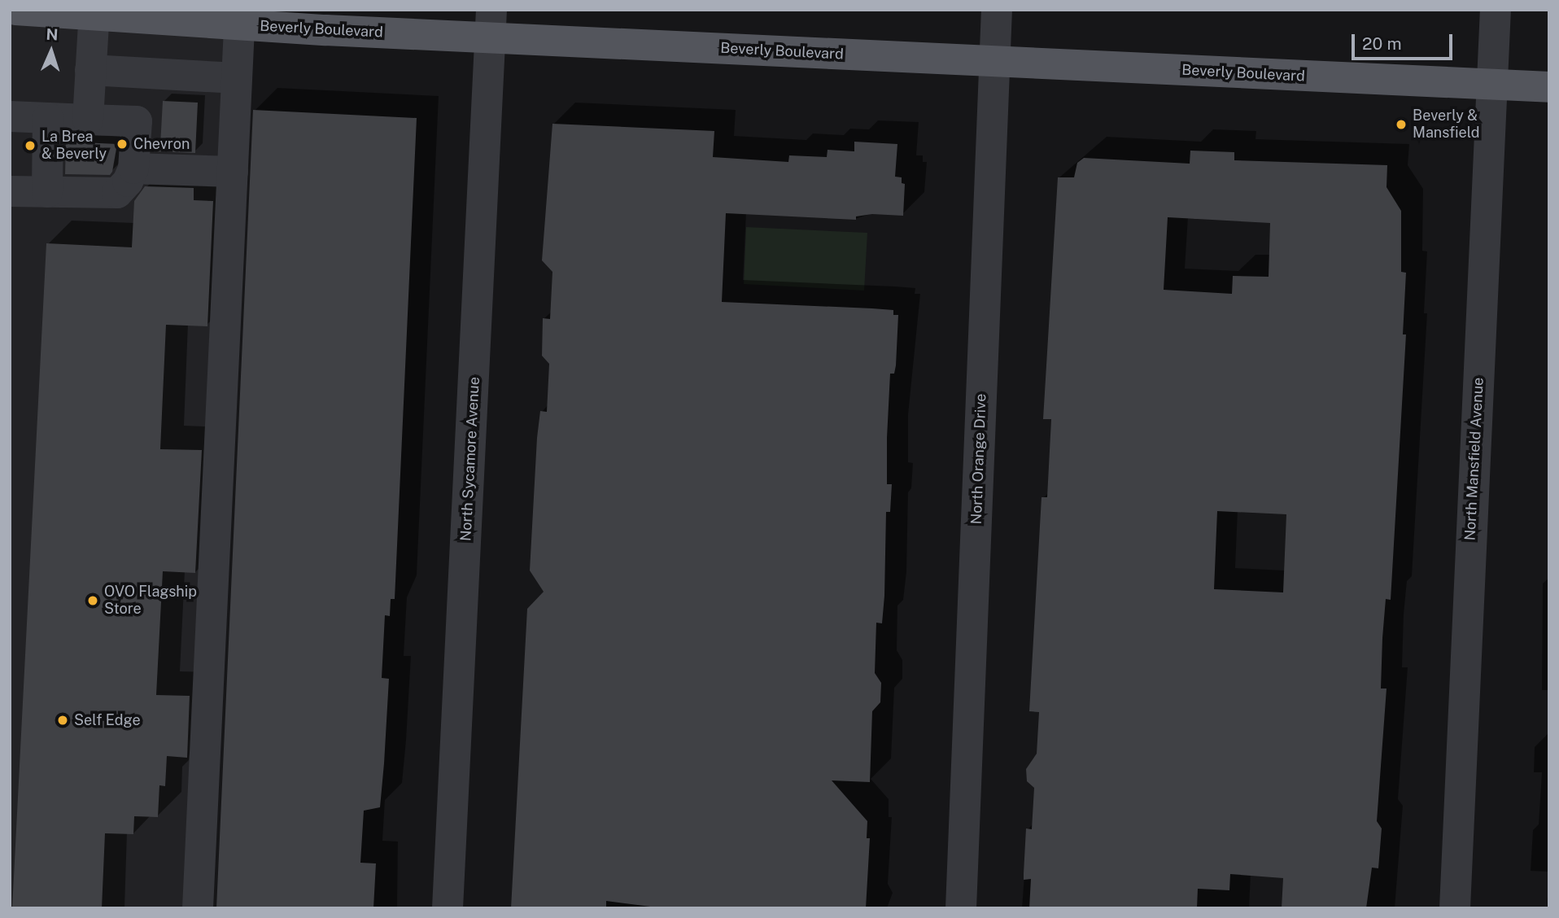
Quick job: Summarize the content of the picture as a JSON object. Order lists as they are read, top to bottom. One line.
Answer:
{"streets":{"main road":["Beverly Boulevard"],"street":["North Sycamore Avenue","North Orange Drive","North Mansfield Avenue"]},"crossings":[["Beverly Boulevard","North Sycamore Avenue"],["Beverly Boulevard","North Orange Drive"],["Beverly Boulevard","North Mansfield Avenue"]],"places":["Beverly & Mansfield","Chevron","La Brea & Beverly","OVO Flagship Store","Self Edge"],"scale_bar":"20 m","north":"top"}
